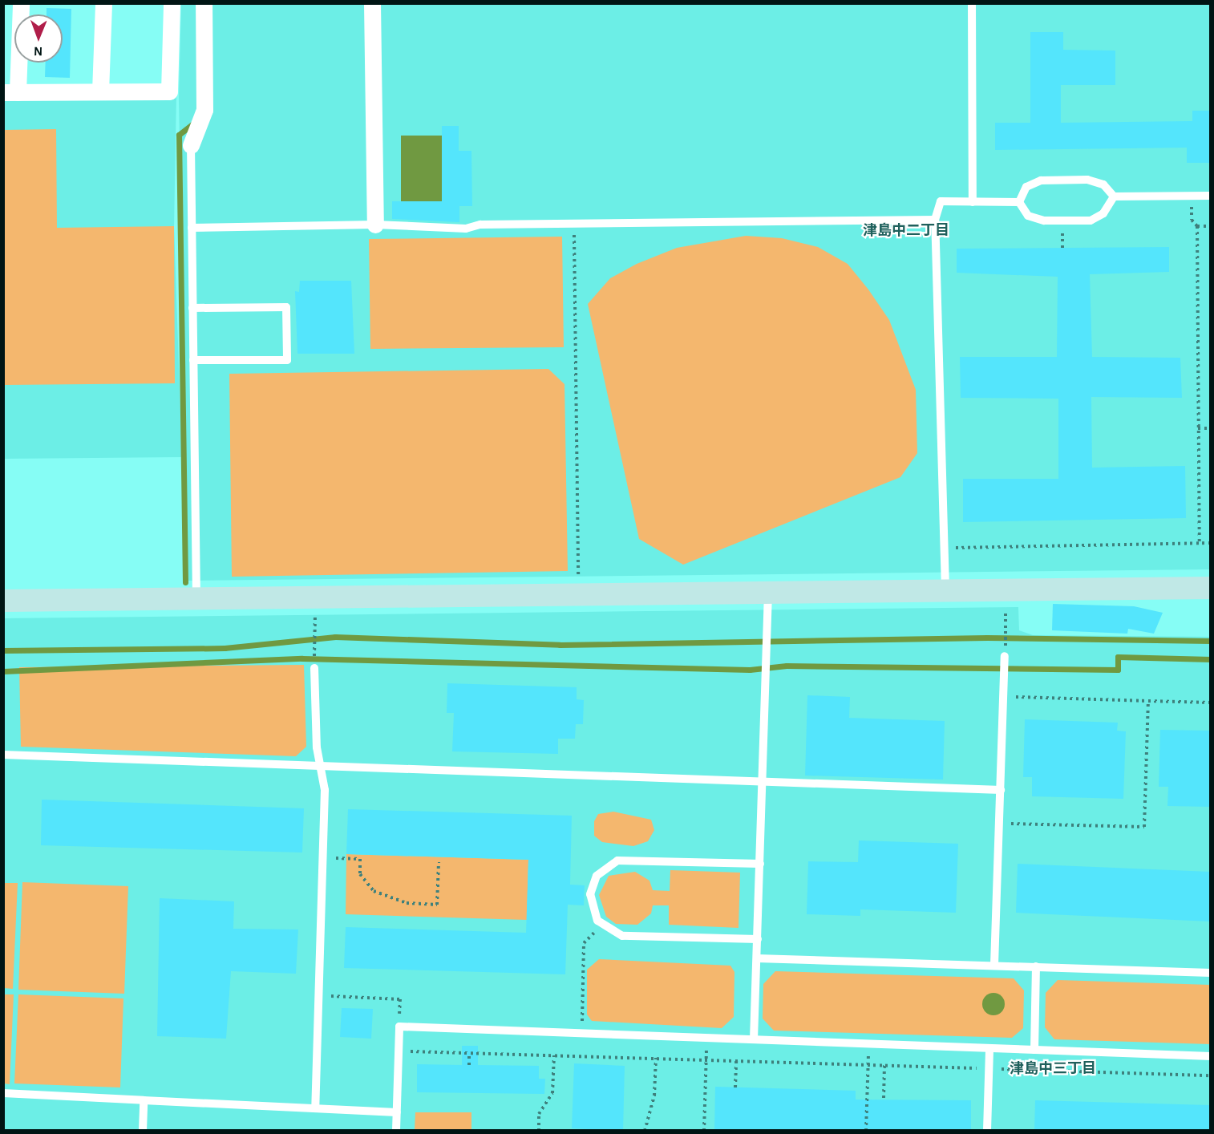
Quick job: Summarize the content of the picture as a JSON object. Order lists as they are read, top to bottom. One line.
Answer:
{"districts":["津島中二丁目","津島中三丁目"],"north":"bottom"}
